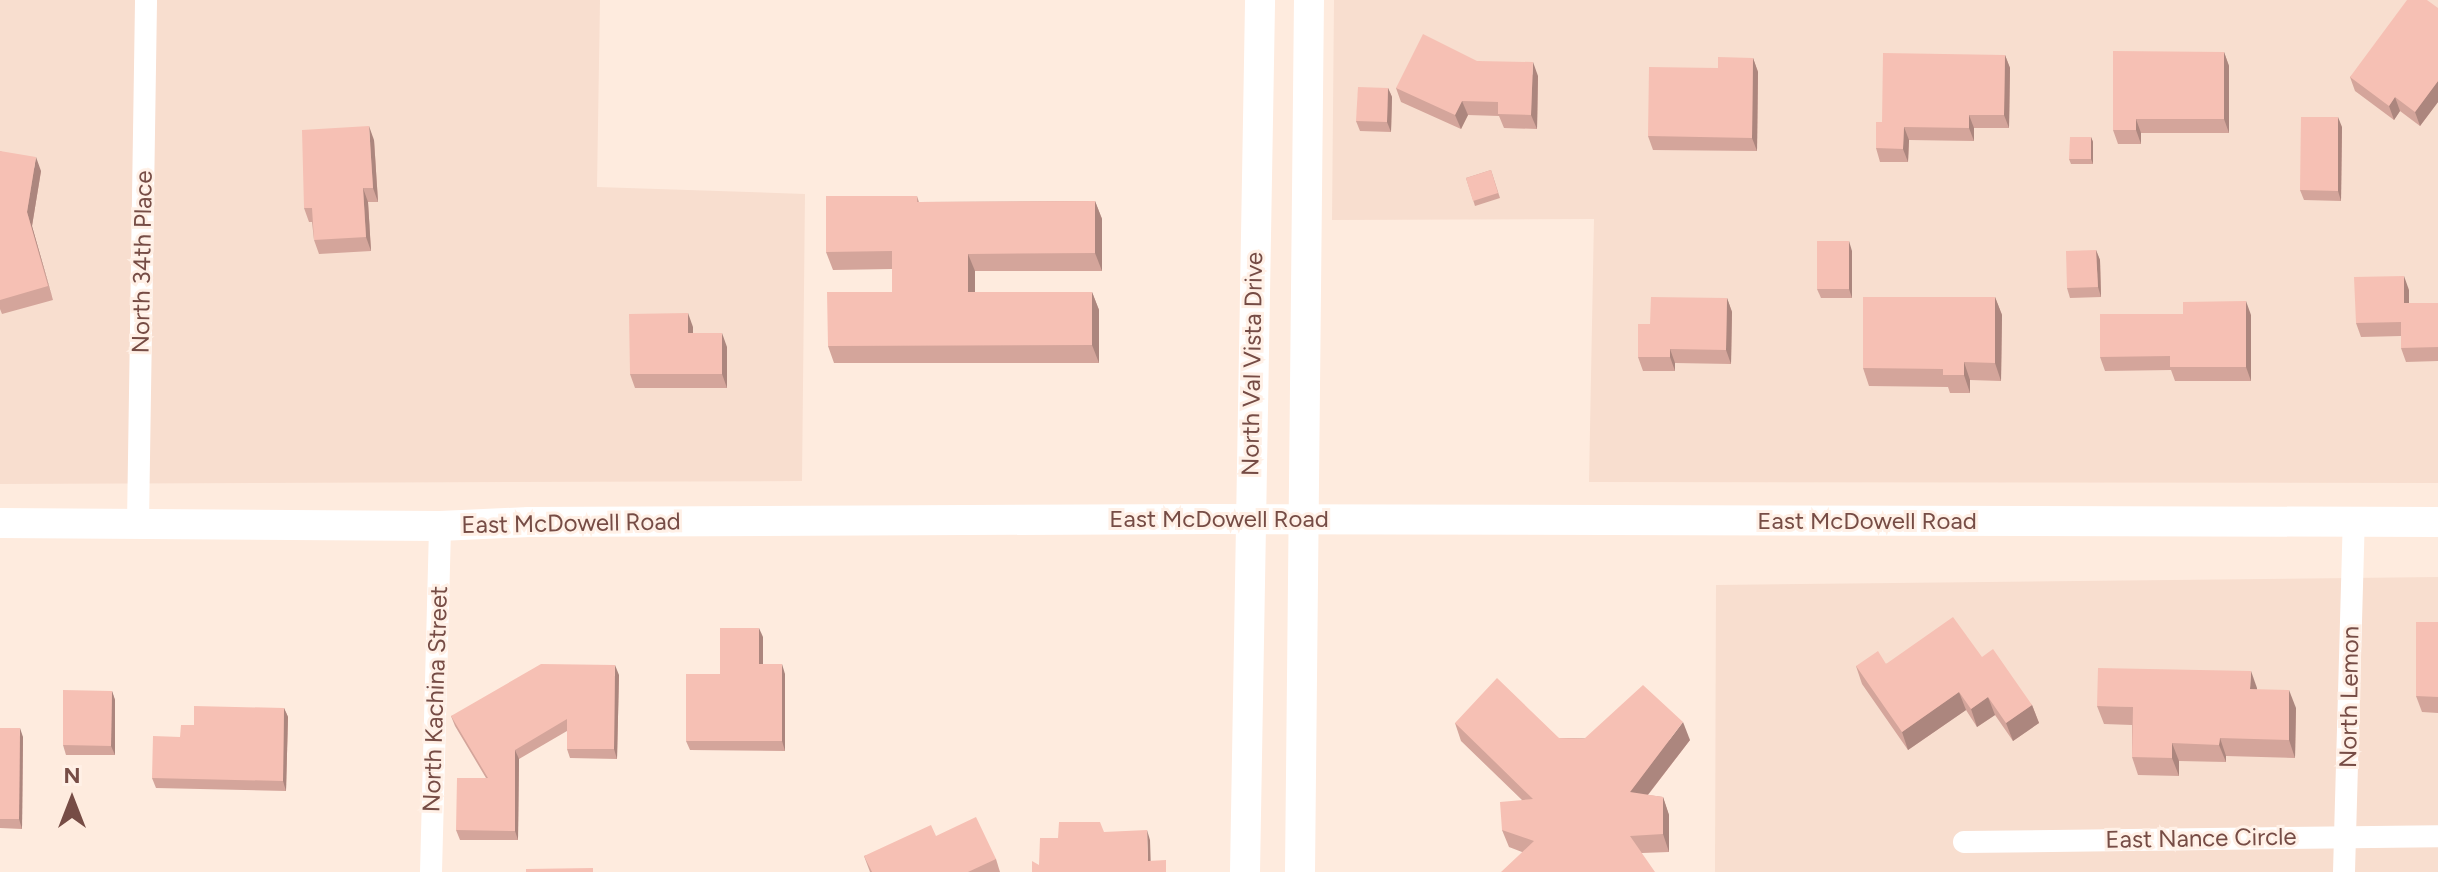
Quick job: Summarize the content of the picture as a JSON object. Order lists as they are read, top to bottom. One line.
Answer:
{"streets":{"main road":["North Val Vista Drive","East McDowell Road"],"street":["North 34th Place","North Lemon","North Kachina Street","East Nance Circle"]},"crossings":[["North 34th Place","East McDowell Road"],["North Val Vista Drive","East McDowell Road"],["East McDowell Road","North Lemon"],["East McDowell Road","North Kachina Street"],["North Lemon","East Nance Circle"]],"north":"top"}
